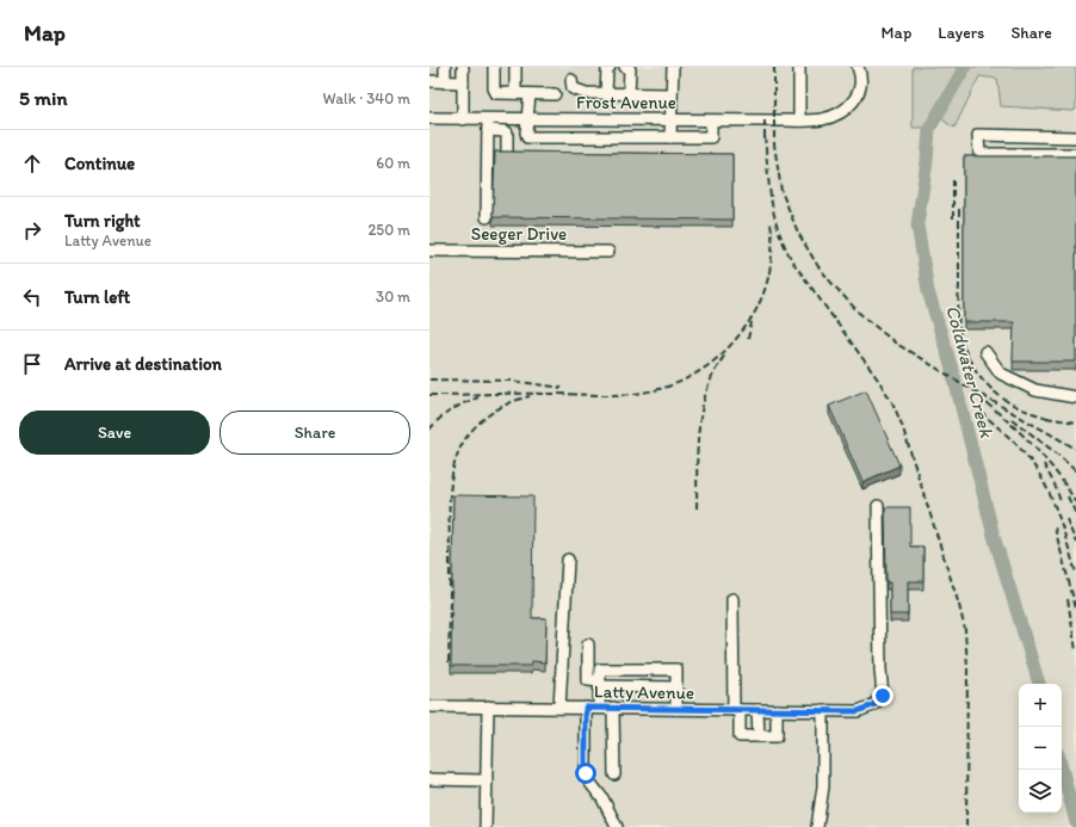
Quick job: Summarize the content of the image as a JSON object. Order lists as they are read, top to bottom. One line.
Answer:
{"streets":{"street":["Frost Avenue","Seeger Drive","Latty Avenue"]},"water":["Coldwater Creek"],"page":{"header":"Map","nav":["Map","Layers","Share"],"heading":["5 min","Walk · 340 m"],"list":[["Continue","60 m"],["Turn right","Latty Avenue","250 m"],["Turn left","30 m"],"Arrive at destination"],"buttons":["Save","Share"],"map_buttons":["+","−"]}}
